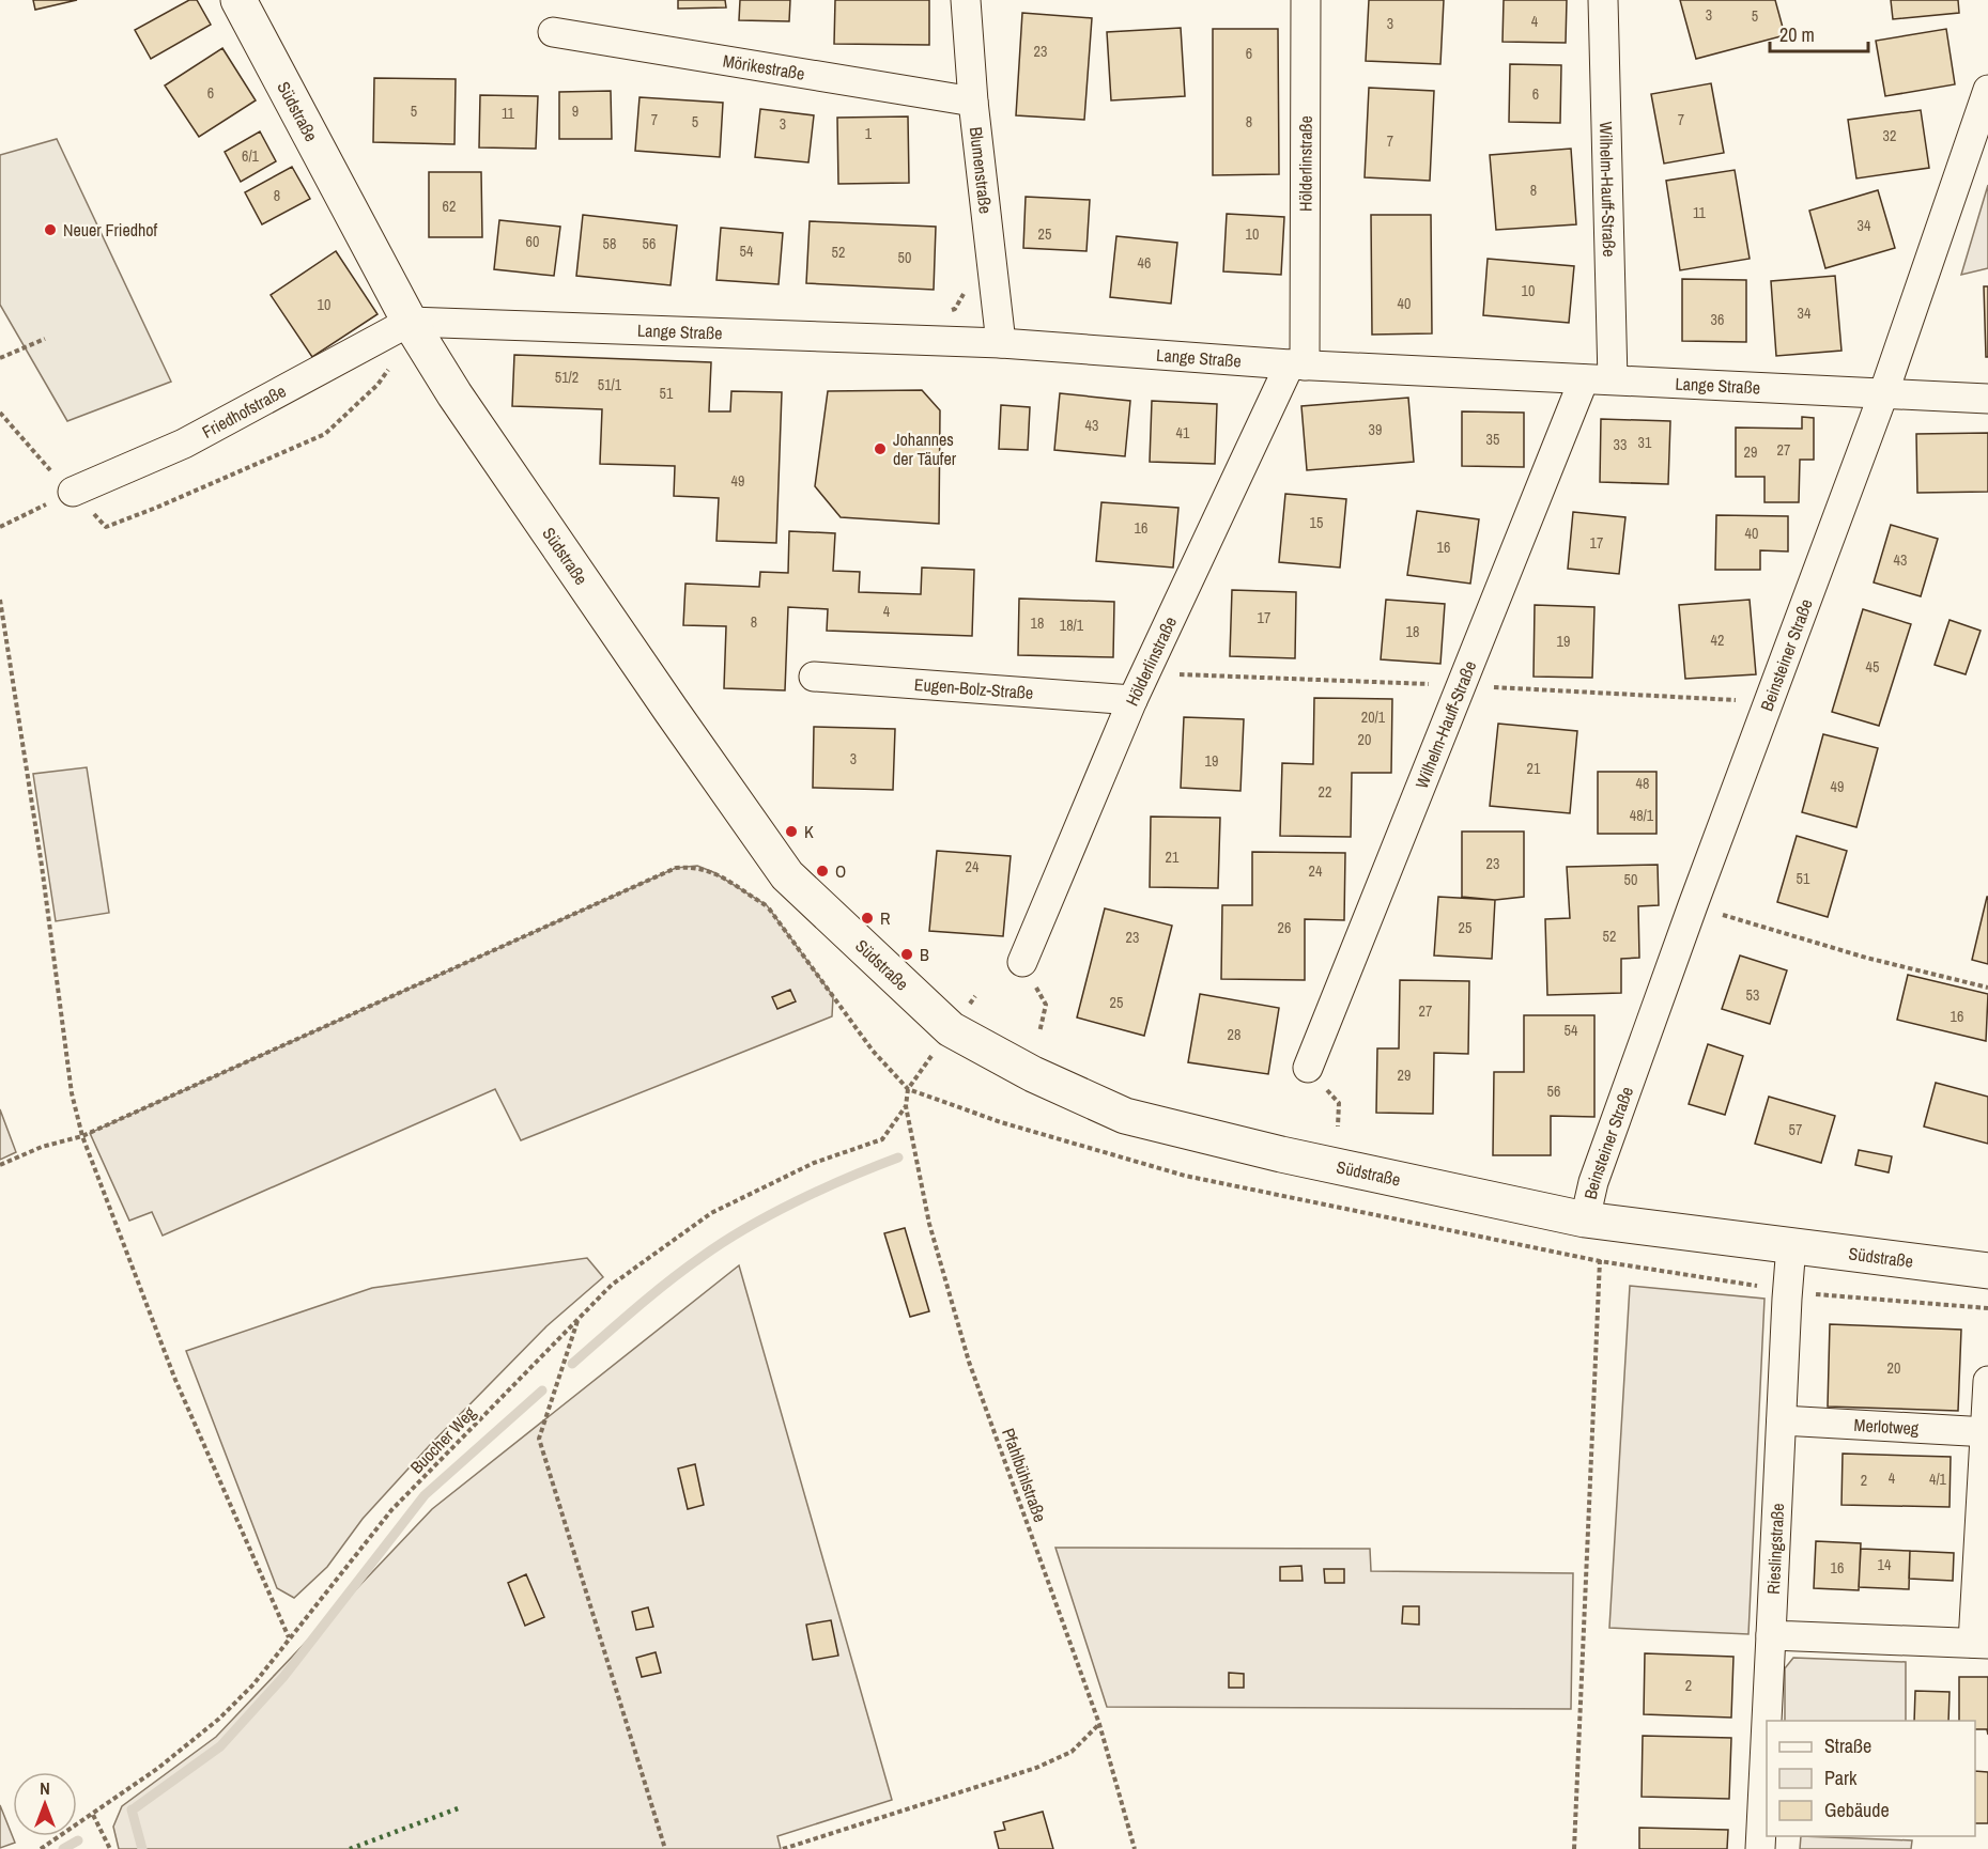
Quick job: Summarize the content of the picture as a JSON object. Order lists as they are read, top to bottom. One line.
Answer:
{"streets":{"street":["Mörikestraße","Südstraße","Hölderlinstraße","Blumenstraße","Wilhelm-Hauff-Straße","Lange Straße","Friedhofstraße","Beinsteiner Straße","Eugen-Bolz-Straße","Merlotweg","Rieslingstraße"],"path":["Buocher Weg","Pfahlbühlstraße"]},"crossings":[["Mörikestraße","Blumenstraße"],["Südstraße","Lange Straße"],["Südstraße","Friedhofstraße"],["Südstraße","Beinsteiner Straße"],["Südstraße","Rieslingstraße"],["Hölderlinstraße","Lange Straße"],["Hölderlinstraße","Eugen-Bolz-Straße"],["Blumenstraße","Lange Straße"],["Wilhelm-Hauff-Straße","Lange Straße"],["Lange Straße","Friedhofstraße"],["Lange Straße","Beinsteiner Straße"],["Merlotweg","Rieslingstraße"],["Buocher Weg","Pfahlbühlstraße"]],"places":["Neuer Friedhof","Johannes der Täufer","K","O","R","B"],"house_numbers":["3","5","4","3","23","6","6","6","5","9","11","7","7","5","8","3","1","32","7","6/1","8","8","62","11","34","25","10","60","58","56","54","52","50","46","10","40","10","34","36","51/2","51/1","51","43","39","41","35","31","33","27","29","49","15","16","40","17","16","43","4","17","8","18","18/1","18","42","19","45","20/1","20","3","19","21","48","49","22","48/1","21","23","24","24","51","50","26","25","52","23","53","25","27","16","54","28","29","56","57","20","4","4/1","2","14","16","2"],"legend":["Straße","Park","Gebäude"],"scale_bar":"20 m","north":"top"}
